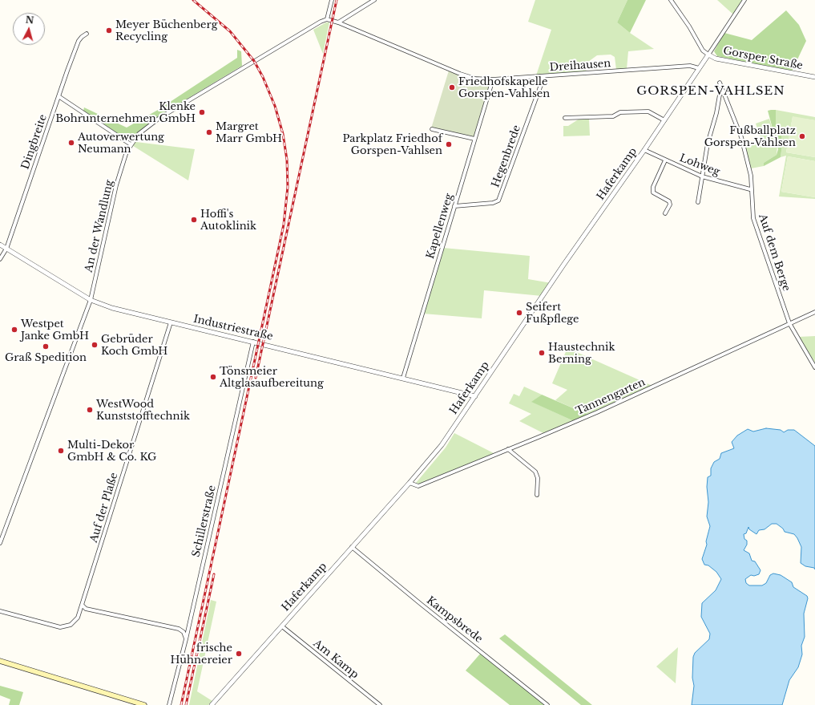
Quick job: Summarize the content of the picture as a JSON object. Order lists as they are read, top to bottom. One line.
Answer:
{"streets":{"street":["Gorsper Straße","Dreihausen","Dingbreite","Hegenbrede","Lohweg","Haferkamp","An der Wandlung","Kapellenweg","Auf dem Berge","Industriestraße","Tannengarten","Auf der Plaße","Schillerstraße","Kampsbrede","Am Kamp"]},"crossings":[["Gorsper Straße","Haferkamp"],["Dreihausen","Hegenbrede"],["Dreihausen","Haferkamp"],["Dreihausen","Kapellenweg"],["Dingbreite","Industriestraße"],["Hegenbrede","Kapellenweg"],["Lohweg","Haferkamp"],["Lohweg","Auf dem Berge"],["Haferkamp","Industriestraße"],["Haferkamp","Tannengarten"],["Haferkamp","Kampsbrede"],["Haferkamp","Am Kamp"],["An der Wandlung","Industriestraße"],["Kapellenweg","Industriestraße"],["Auf dem Berge","Tannengarten"],["Industriestraße","Auf der Plaße"],["Industriestraße","Schillerstraße"]],"districts":["GORSPEN-VAHLSEN"],"places":["Meyer Büchenberg Recycling","Friedhofskapelle Gorspen-Vahlsen","Klenke Bohrunternehmen GmbH","Margret Marr GmbH","Fußballplatz Gorspen-Vahlsen","Autoverwertung Neumann","Parkplatz Friedhof Gorspen-Vahlsen","Hoffi's Autoklinik","Seifert Fußpflege","Westpet Janke GmbH","Gebrüder Koch GmbH","Graß Spedition","Haustechnik Berning","Tönsmeier Altglasaufbereitung","WestWood Kunststofftechnik","Multi-Dekor GmbH & Co. KG","frische Hühnereier"],"north":"top"}
